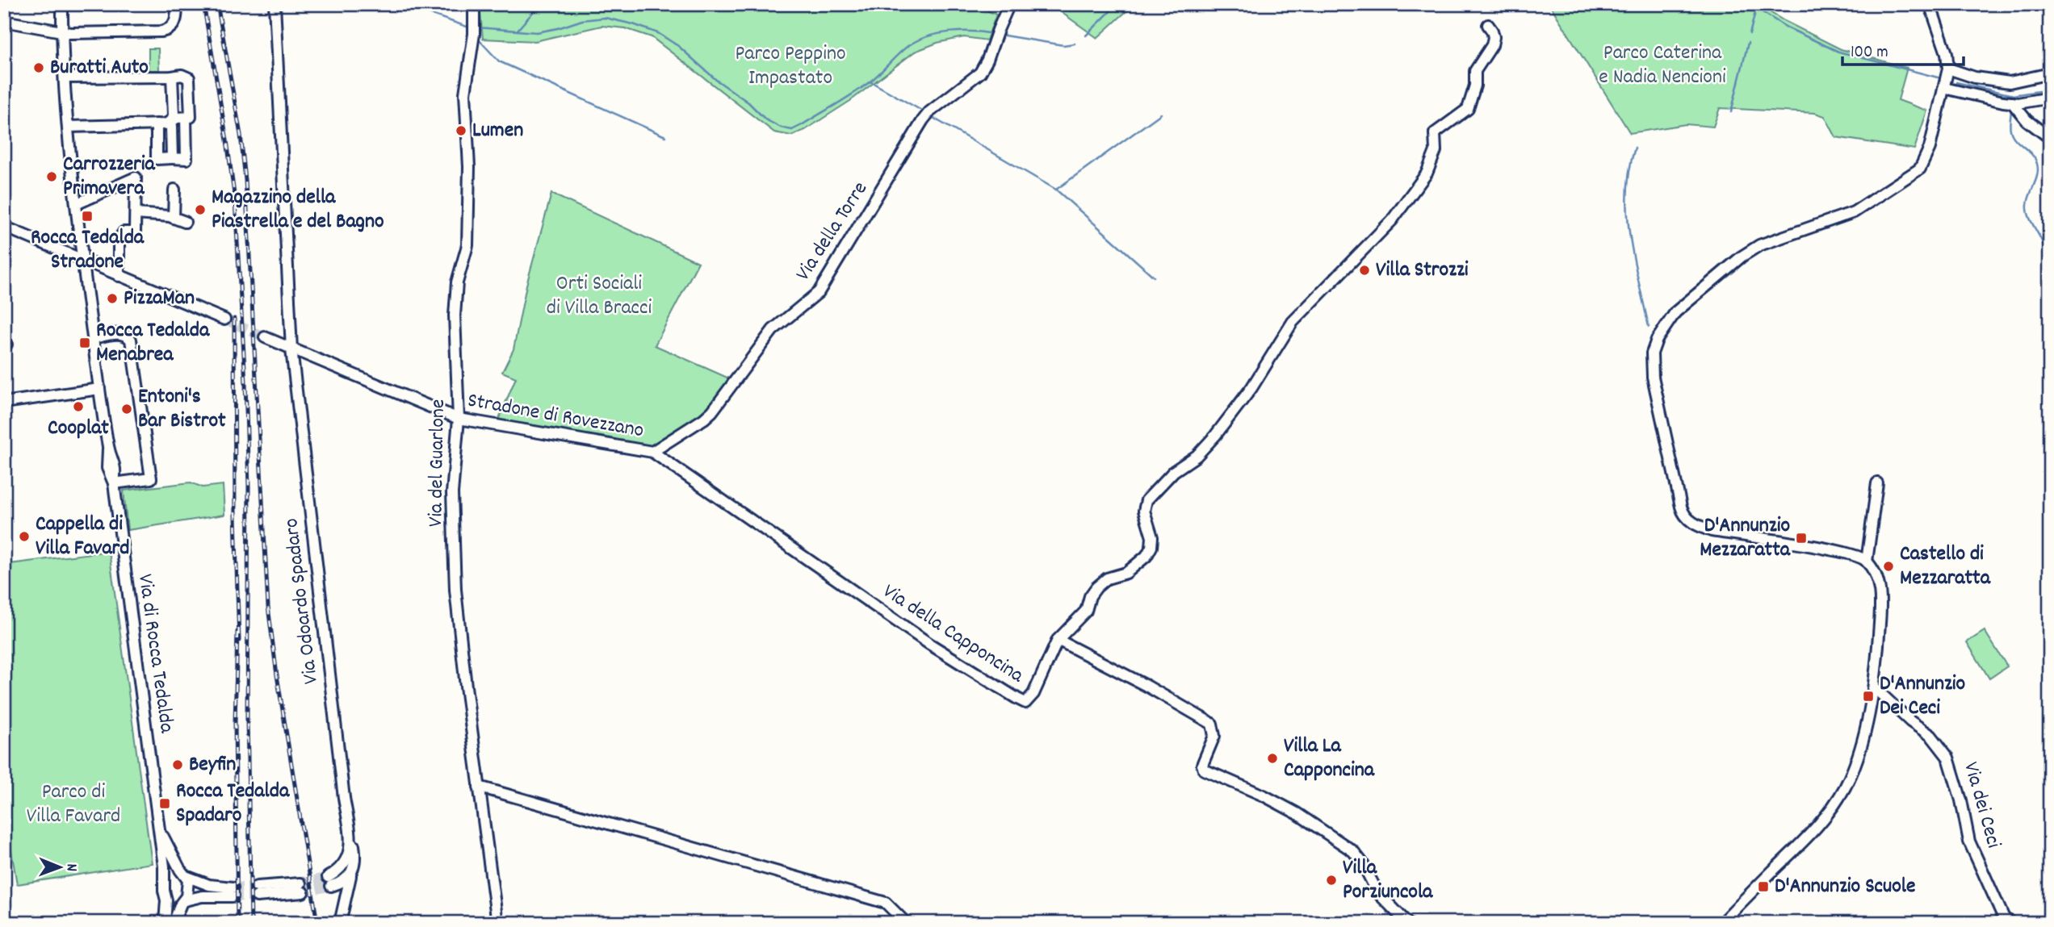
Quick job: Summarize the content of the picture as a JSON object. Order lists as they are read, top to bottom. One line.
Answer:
{"streets":{"street":["Via della Torre","Stradone di Rovezzano","Via del Guarlone","Via Odoardo Spadaro","Via della Capponcina","Via di Rocca Tedalda","Via dei Ceci"]},"crossings":[["Via della Torre","Stradone di Rovezzano"],["Via della Torre","Via della Capponcina"],["Stradone di Rovezzano","Via del Guarlone"],["Stradone di Rovezzano","Via Odoardo Spadaro"],["Stradone di Rovezzano","Via della Capponcina"]],"parks":["Parco Caterina e Nadia Nencioni","Parco Peppino Impastato","Orti Sociali di Villa Bracci","Parco di Villa Favard"],"places":{"other":["Buratti Auto","Lumen","Carrozzeria Primavera","Magazzino della Piastrella e del Bagno","Villa Strozzi","PizzaMan","Cooplat","Entoni's Bar Bistrot","Cappella di Villa Favard","Castello di Mezzaratta","Villa La Capponcina","Beyfin","Villa Porziuncola"],"transit":["Rocca Tedalda Stradone","Rocca Tedalda Menabrea","D'Annunzio Mezzaratta","D'Annunzio Dei Ceci","Rocca Tedalda Spadaro","D'Annunzio Scuole"]},"scale_bar":"100 m","north":"right"}
